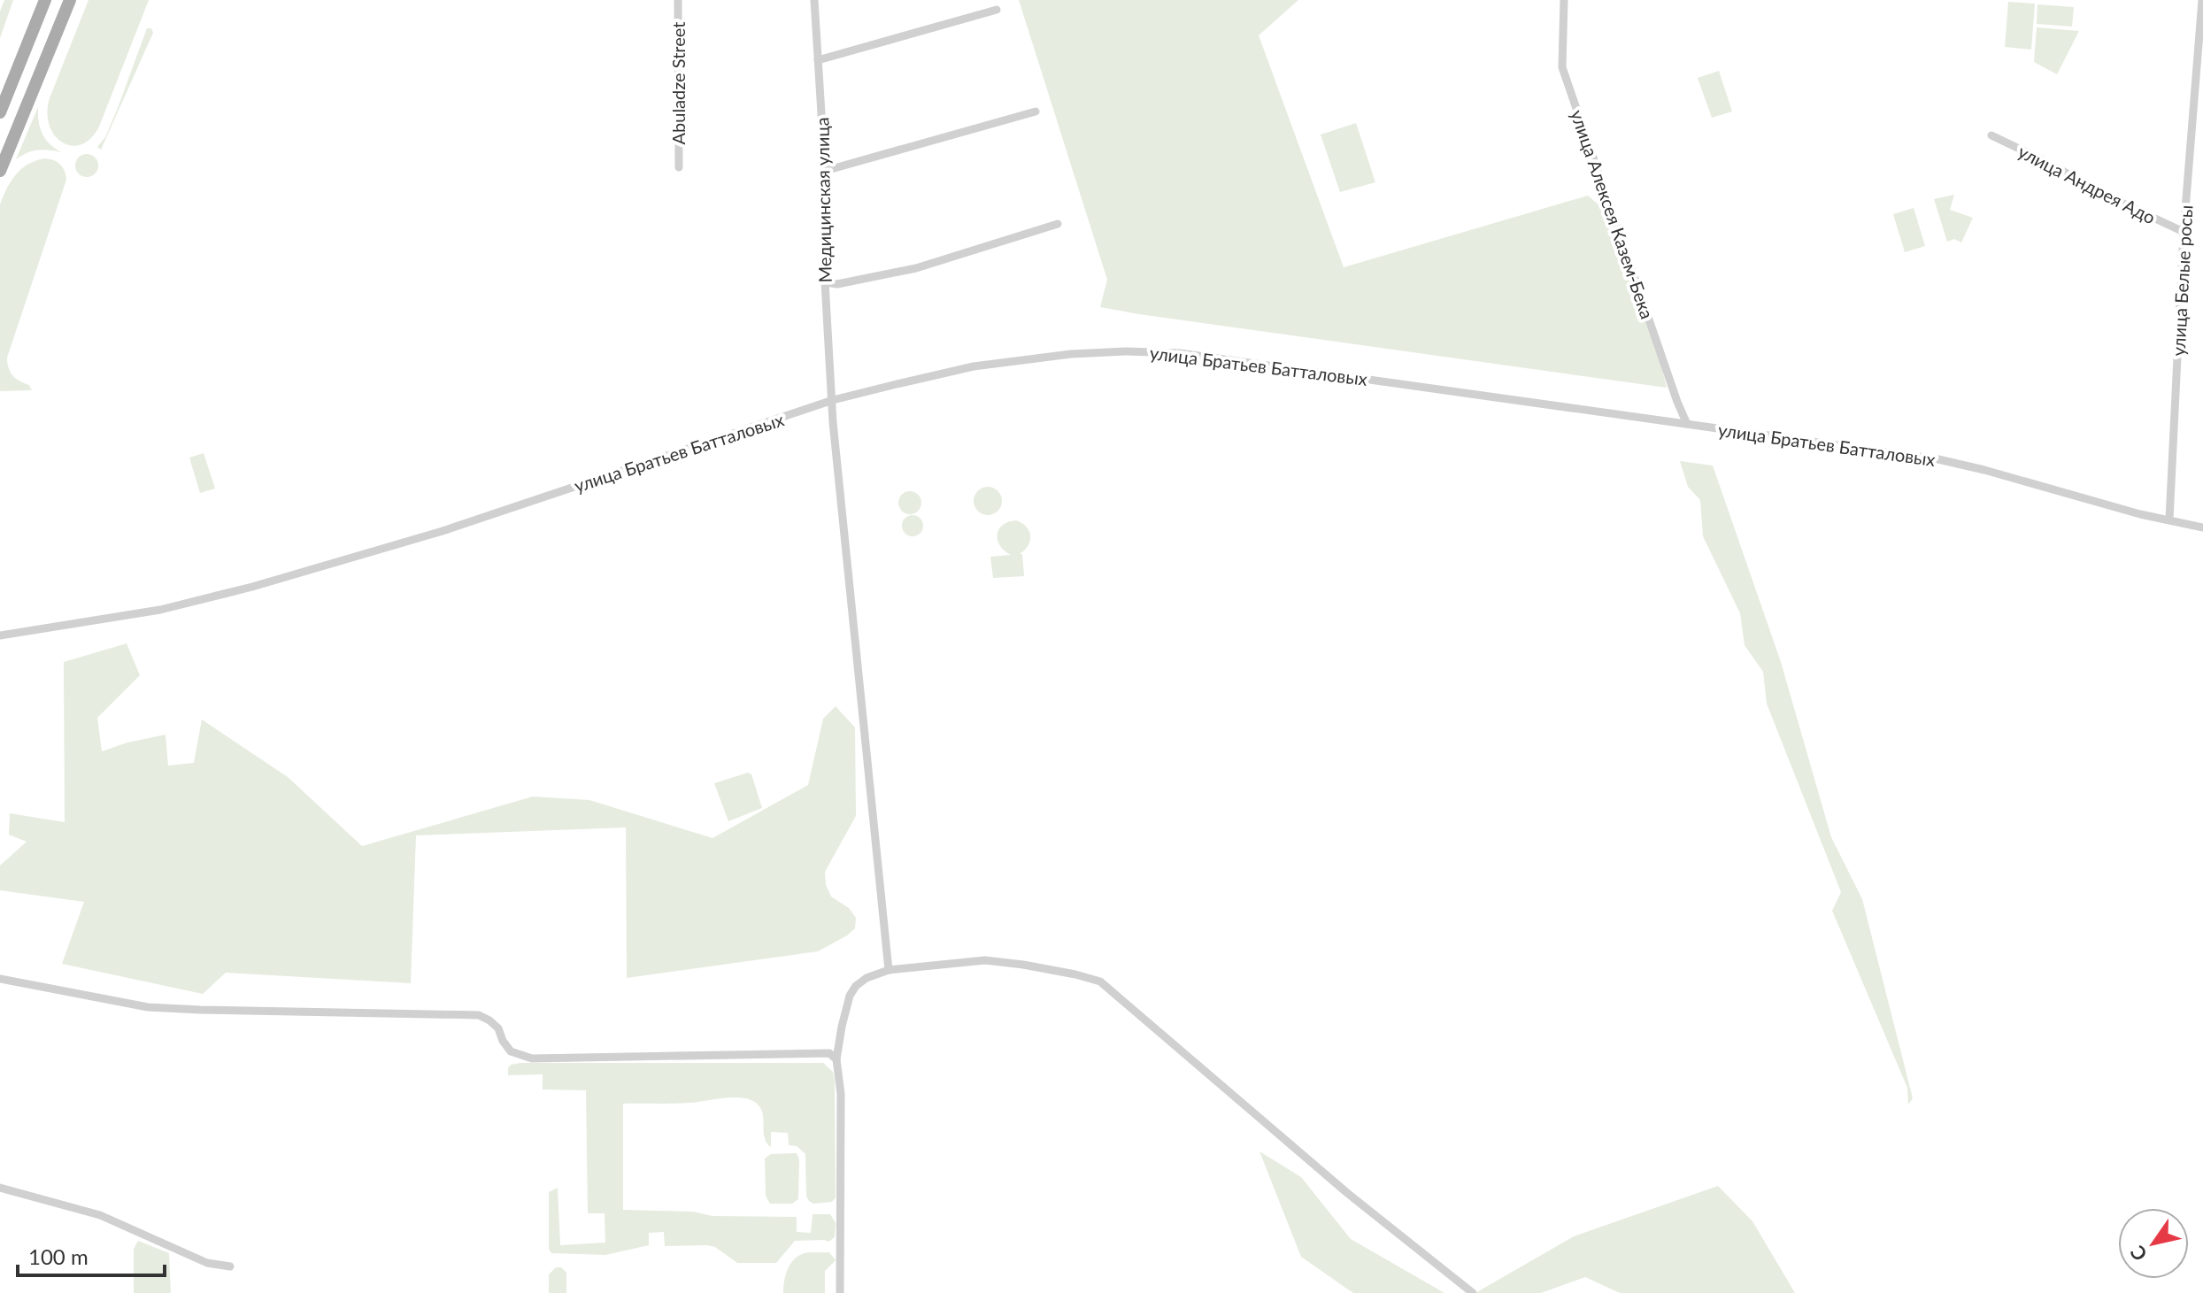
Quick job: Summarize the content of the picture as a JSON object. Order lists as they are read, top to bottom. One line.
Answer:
{"streets":{"street":["Abuladze Street","улица Андрея Адо","Медицинская улица","улица Алексея Казем-Бека","улица Белые росы","улица Братьев Батталовых"]},"crossings":[["улица Андрея Адо","улица Белые росы"],["Медицинская улица","улица Братьев Батталовых"],["улица Алексея Казем-Бека","улица Братьев Батталовых"],["улица Белые росы","улица Братьев Батталовых"]],"scale_bar":"100 m","north":"bottom left"}
